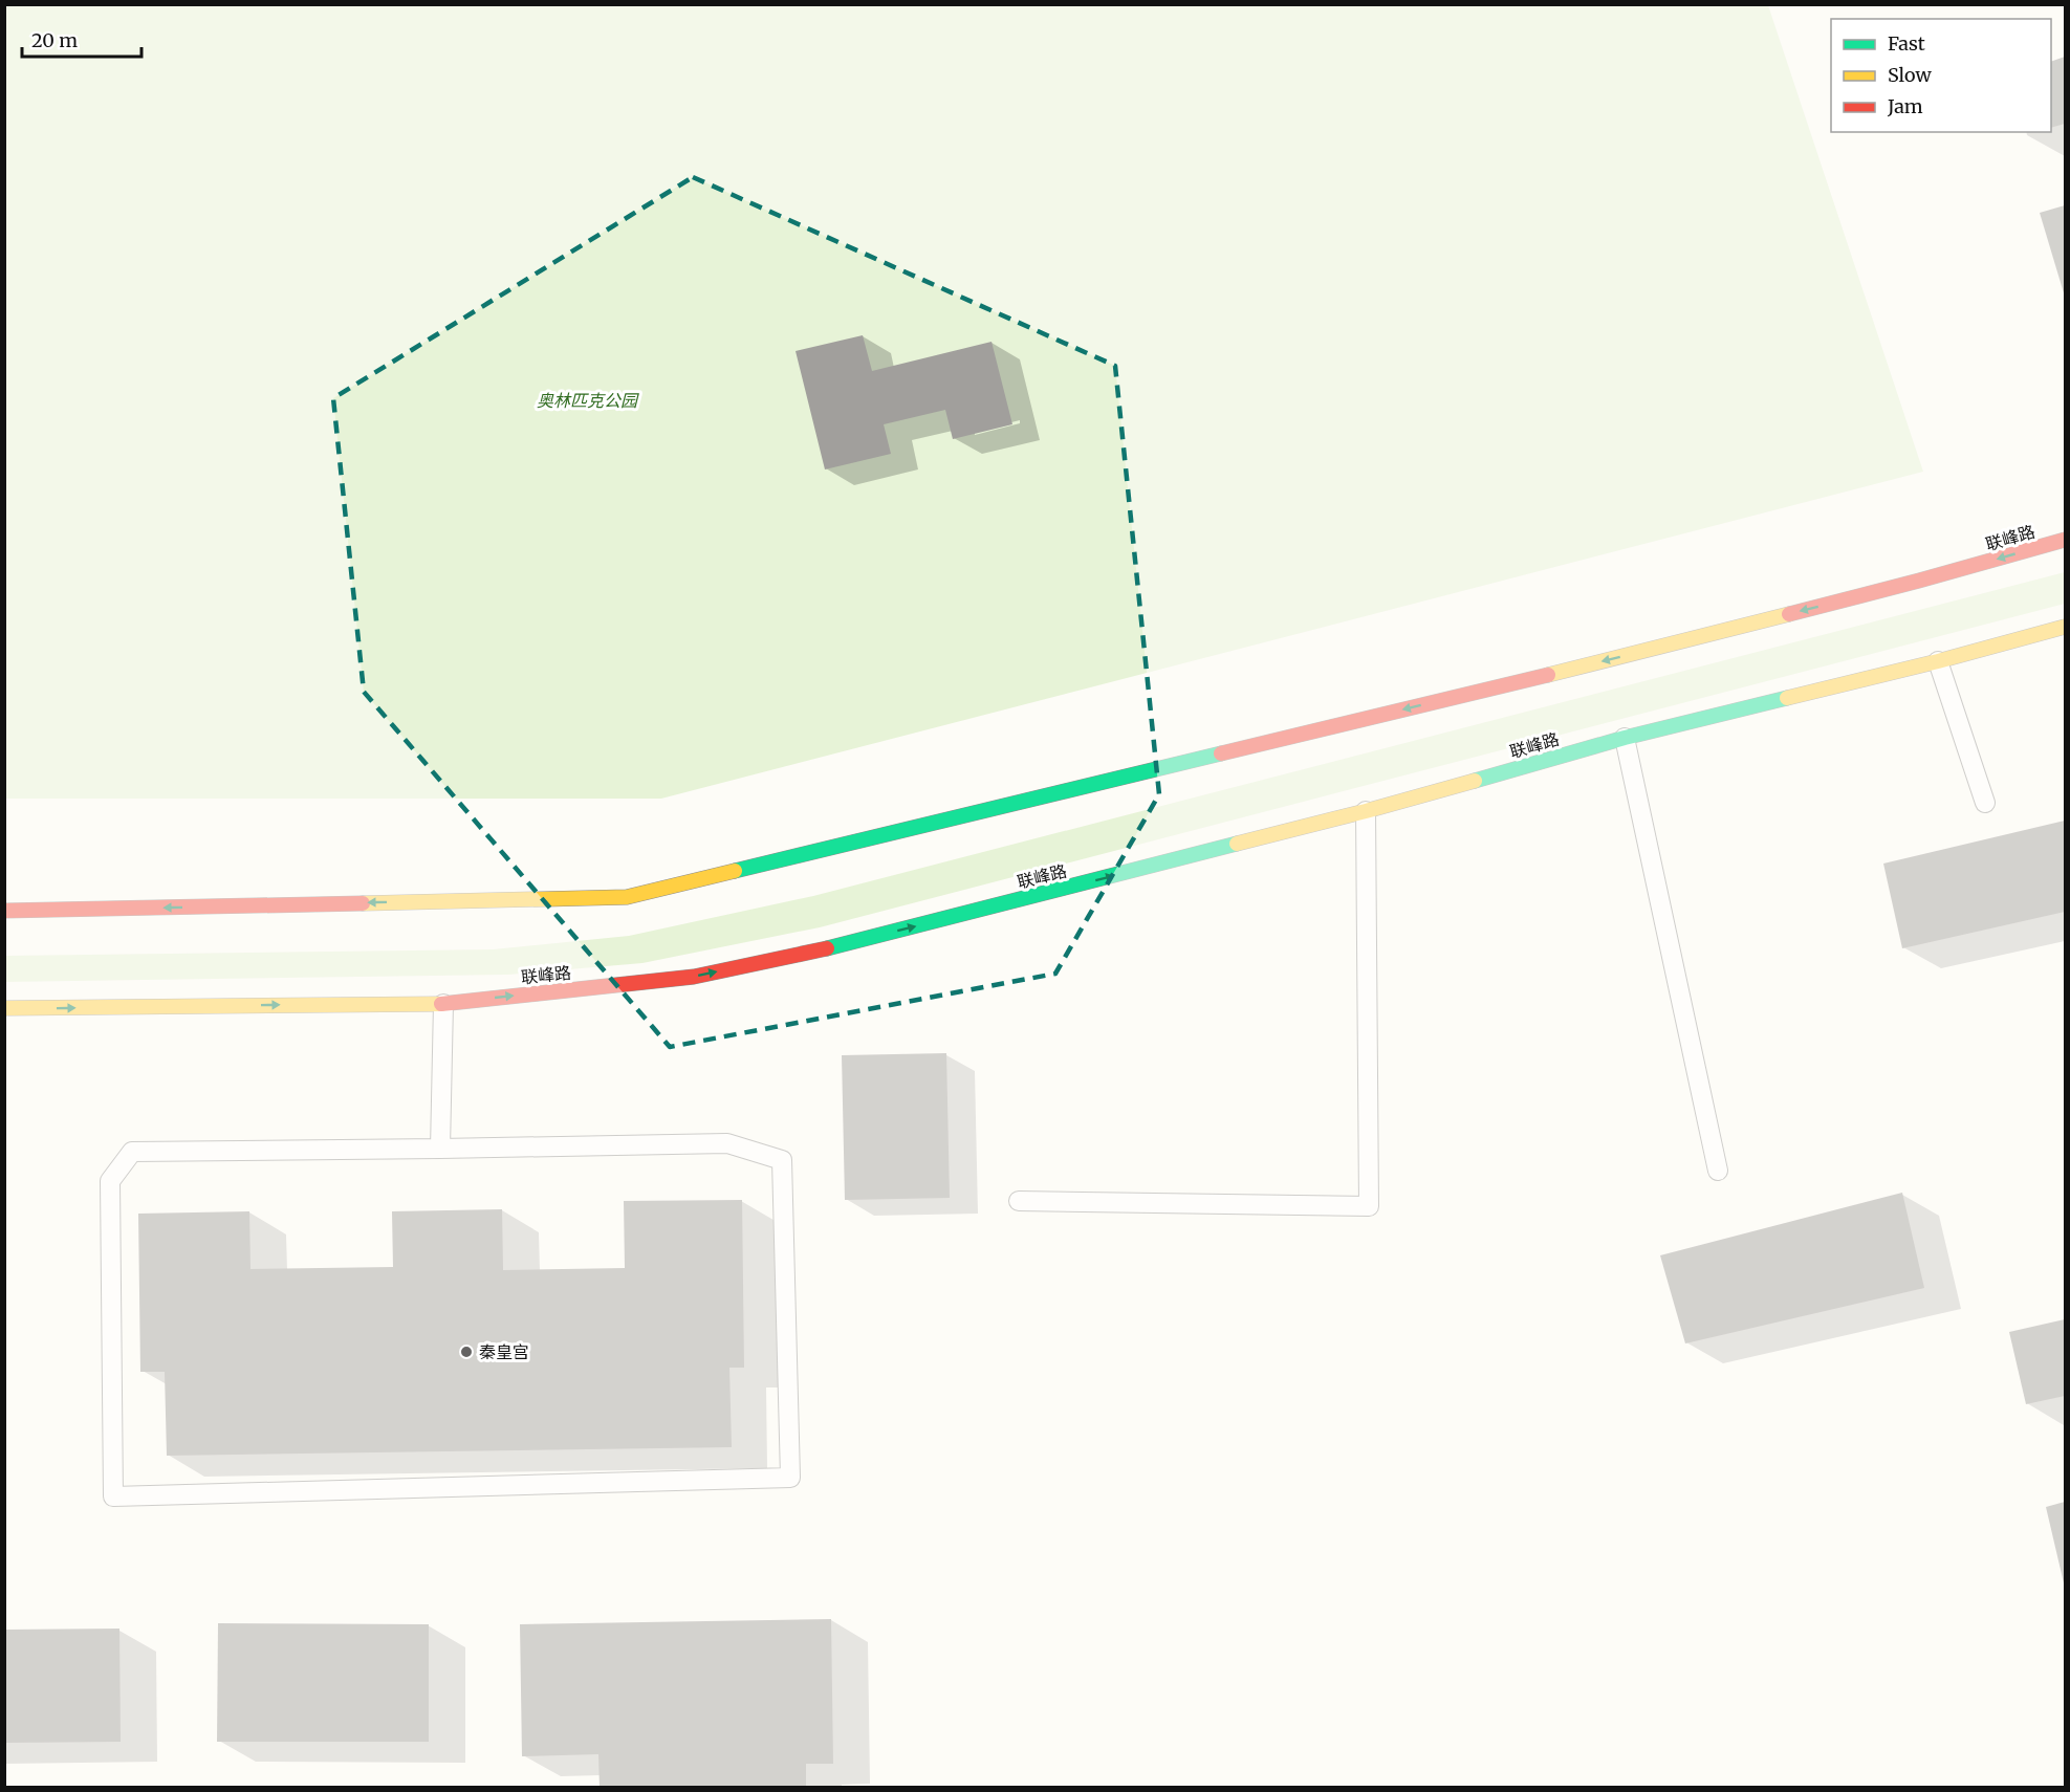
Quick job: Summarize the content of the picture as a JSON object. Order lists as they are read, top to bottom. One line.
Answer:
{"streets":{"main road":["联峰路"]},"parks":["奥林匹克公园"],"places":["秦皇宫"],"legend":["Fast","Slow","Jam"],"scale_bar":"20 m"}
